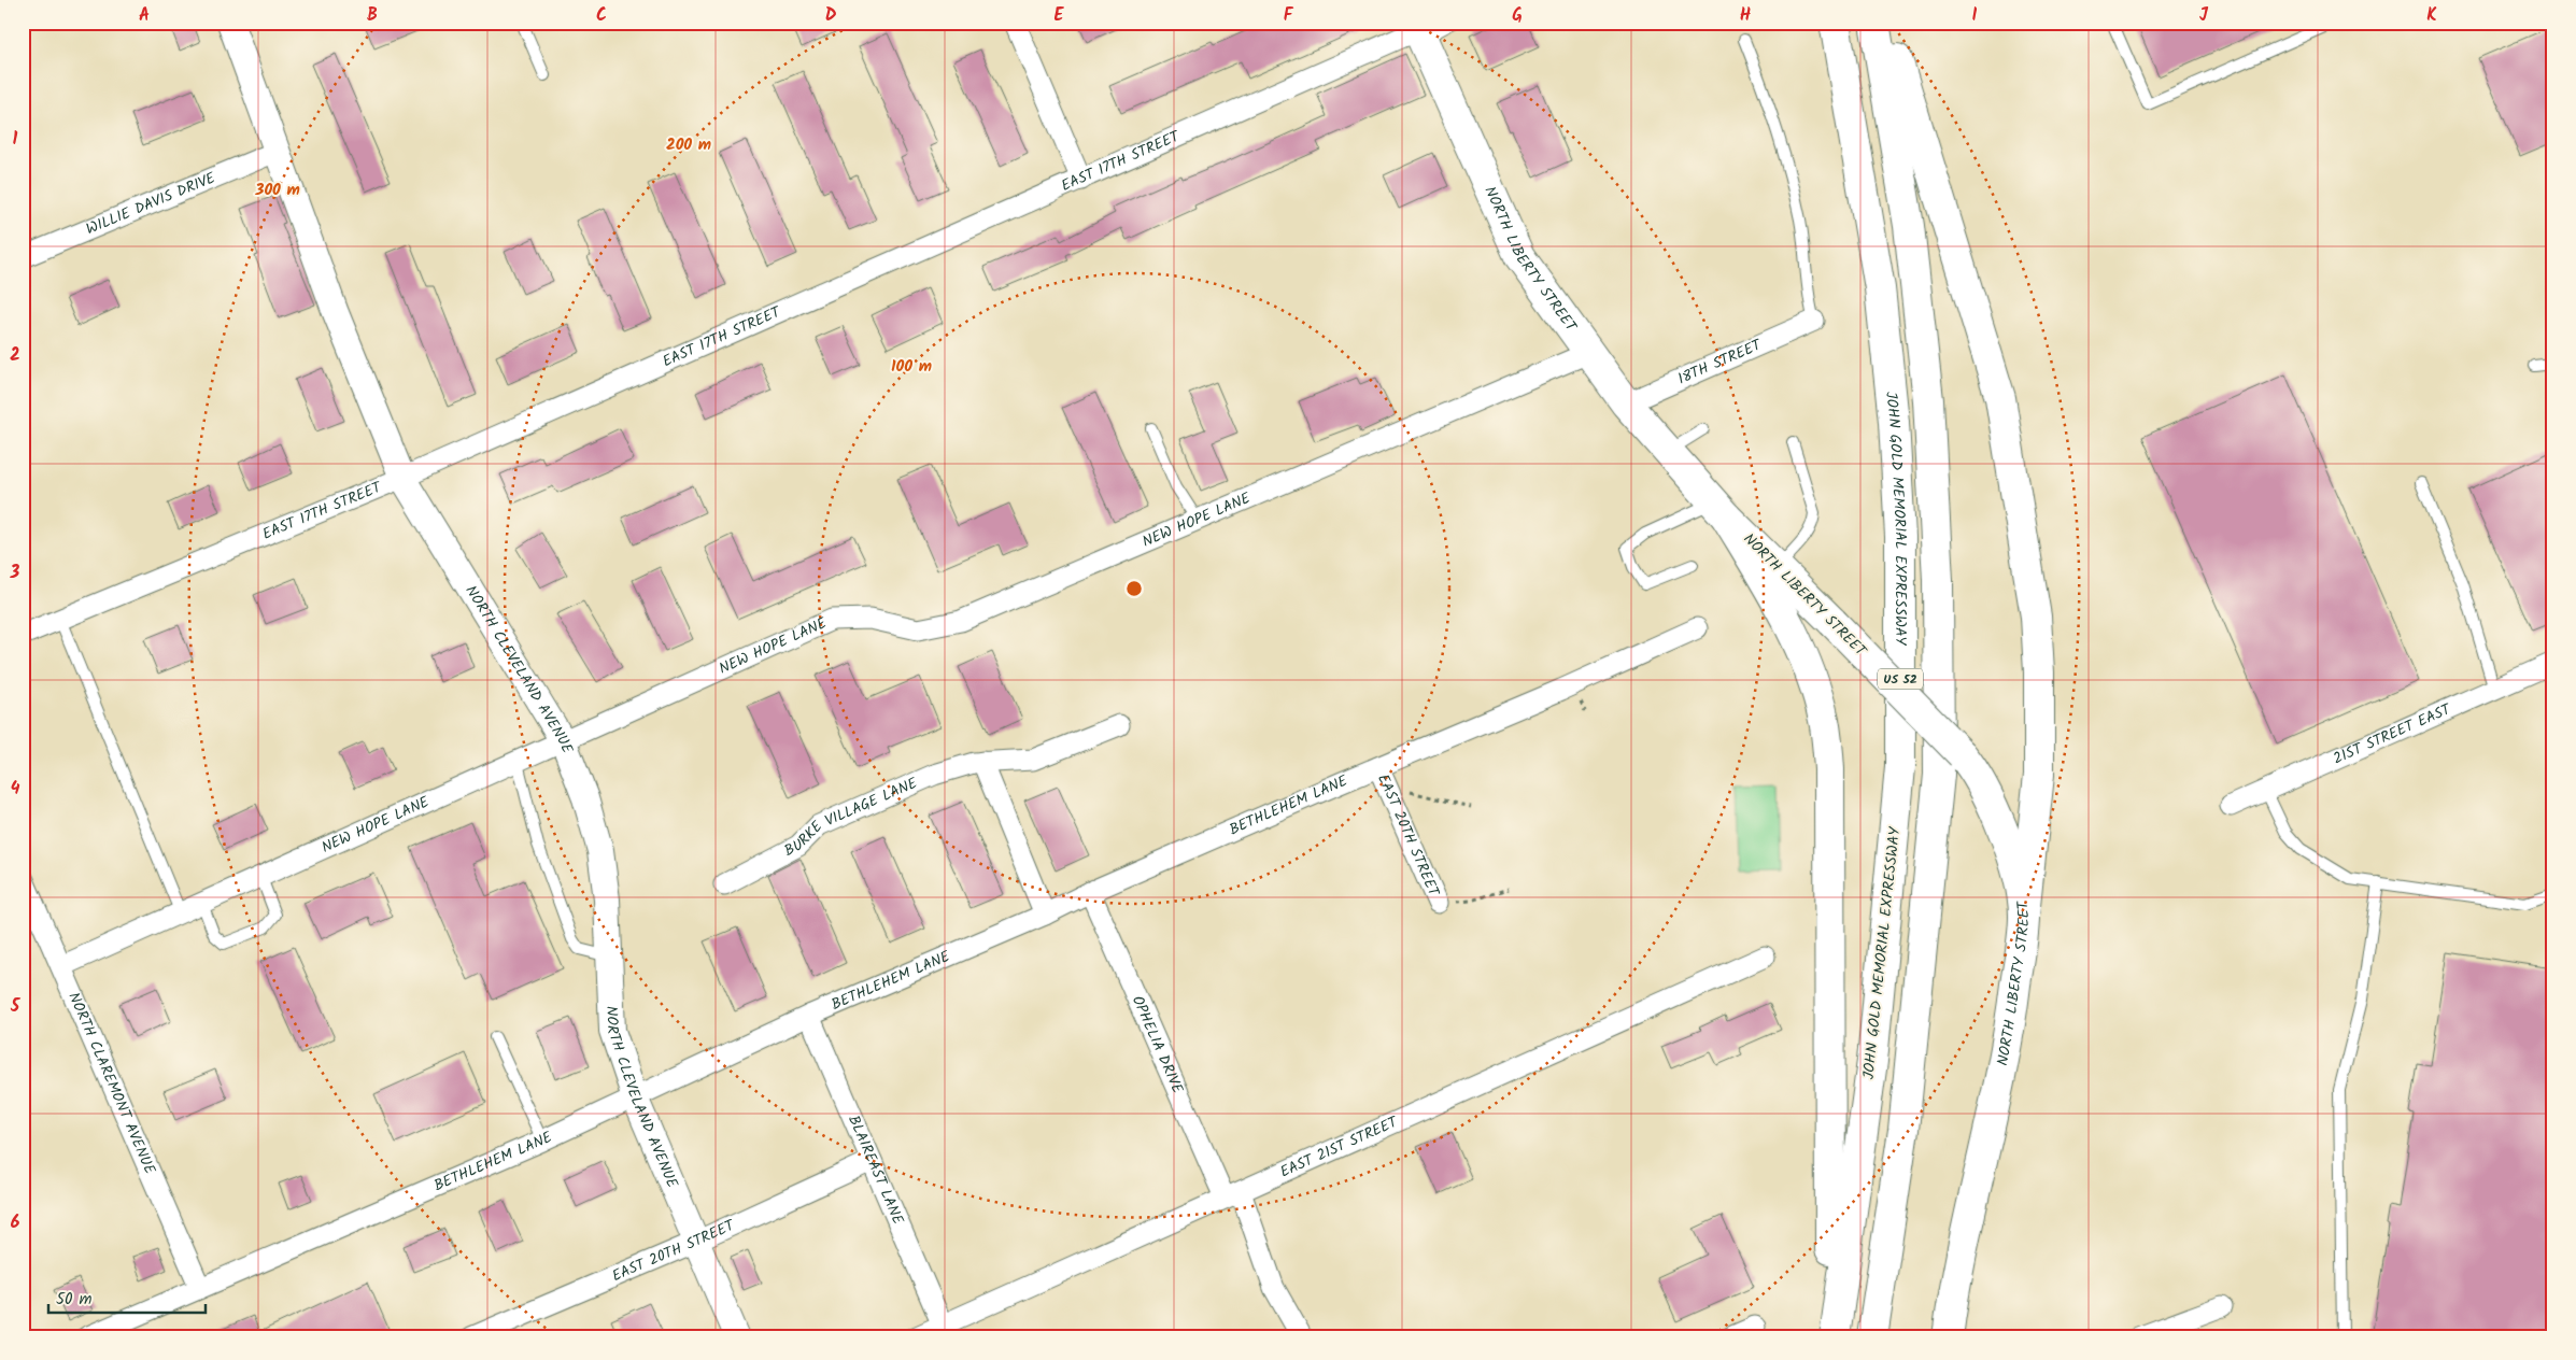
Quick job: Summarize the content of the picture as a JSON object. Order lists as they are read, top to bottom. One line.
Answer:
{"streets":{"main road":["NORTH LIBERTY STREET","JOHN GOLD MEMORIAL EXPRESSWAY","US 52"],"street":["EAST 17TH STREET","WILLIE DAVIS DRIVE","18TH STREET","NEW HOPE LANE","NORTH CLEVELAND AVENUE","21ST STREET EAST","BETHLEHEM LANE","BURKE VILLAGE LANE","EAST 20TH STREET","OPHELIA DRIVE","NORTH CLAREMONT AVENUE","EAST 21ST STREET","BLAIREAST LANE"]},"crossings":[["EAST 17TH STREET","NORTH LIBERTY STREET"],["EAST 17TH STREET","NORTH CLEVELAND AVENUE"],["WILLIE DAVIS DRIVE","NORTH CLEVELAND AVENUE"],["NORTH LIBERTY STREET","18TH STREET"],["NORTH LIBERTY STREET","NEW HOPE LANE"],["NEW HOPE LANE","NORTH CLEVELAND AVENUE"],["NEW HOPE LANE","NORTH CLAREMONT AVENUE"],["NORTH CLEVELAND AVENUE","BETHLEHEM LANE"],["NORTH CLEVELAND AVENUE","EAST 20TH STREET"],["BETHLEHEM LANE","EAST 20TH STREET"],["BETHLEHEM LANE","OPHELIA DRIVE"],["BETHLEHEM LANE","NORTH CLAREMONT AVENUE"],["BETHLEHEM LANE","BLAIREAST LANE"],["EAST 20TH STREET","BLAIREAST LANE"],["OPHELIA DRIVE","EAST 21ST STREET"],["EAST 21ST STREET","BLAIREAST LANE"]],"scale_bar":"50 m","grid":{"columns":["A","B","C","D","E","F","G","H","I","J","K"],"rows":["1","2","3","4","5","6"]},"rings":["200 m","300 m","100 m"]}
